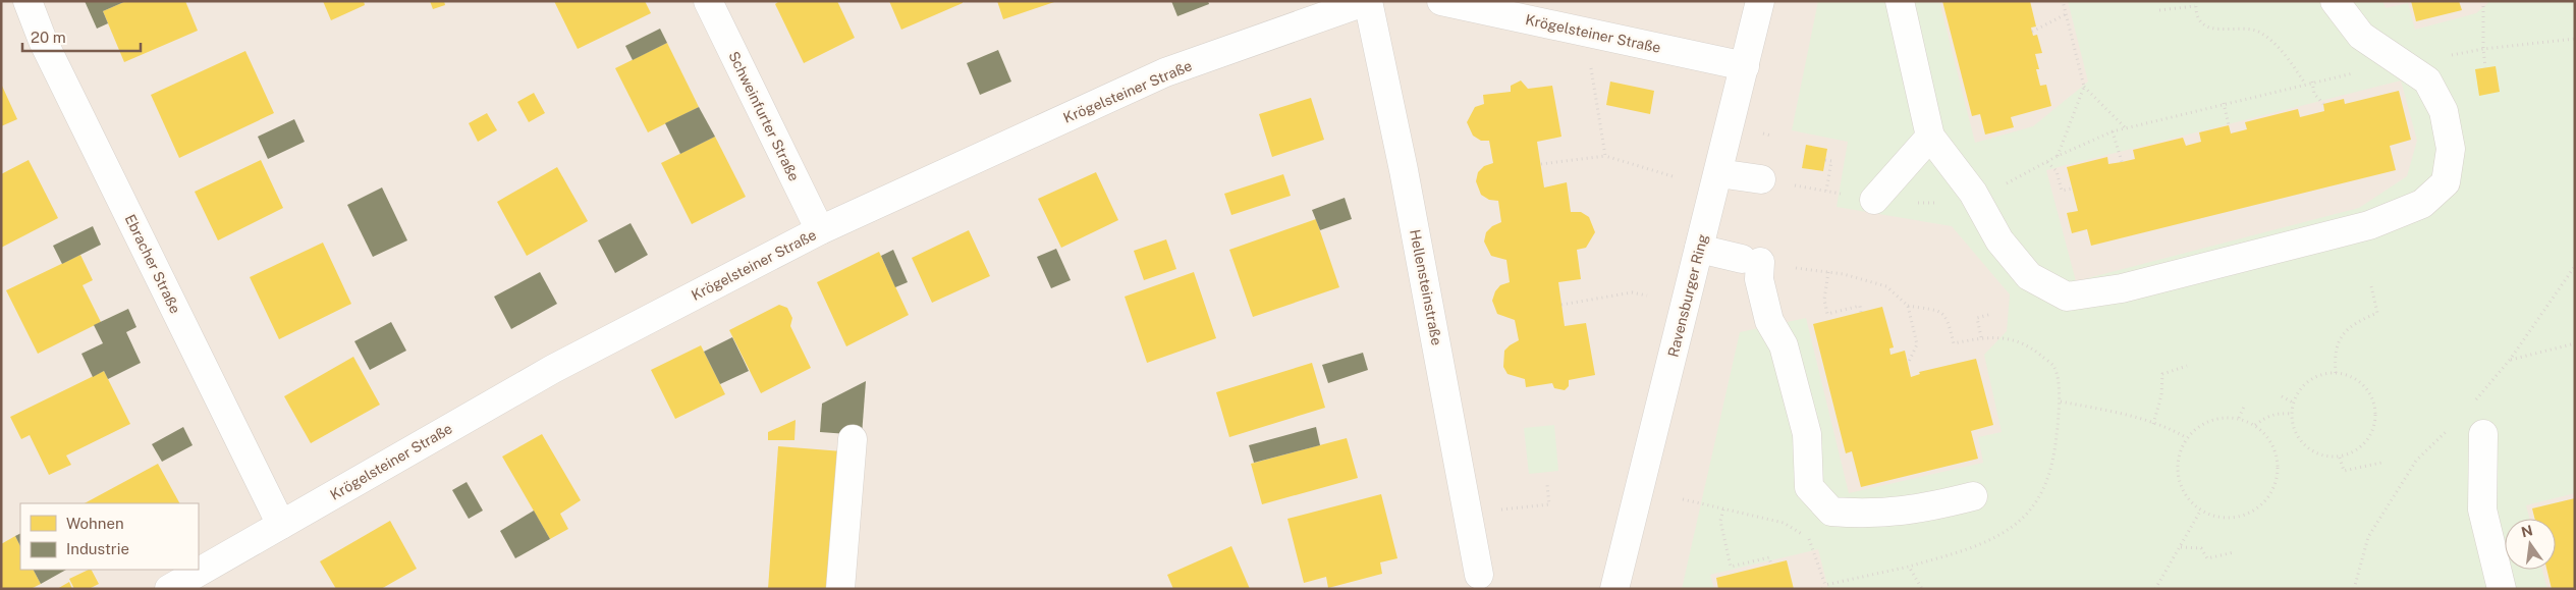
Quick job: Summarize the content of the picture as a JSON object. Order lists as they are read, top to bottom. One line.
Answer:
{"streets":{"street":["Krögelsteiner Straße","Schweinfurter Straße","Ebracher Straße","Hellensteinstraße","Ravensburger Ring"]},"crossings":[["Krögelsteiner Straße","Schweinfurter Straße"],["Krögelsteiner Straße","Ebracher Straße"],["Krögelsteiner Straße","Hellensteinstraße"],["Krögelsteiner Straße","Ravensburger Ring"]],"legend":["Wohnen","Industrie"],"scale_bar":"20 m","north":"top"}
